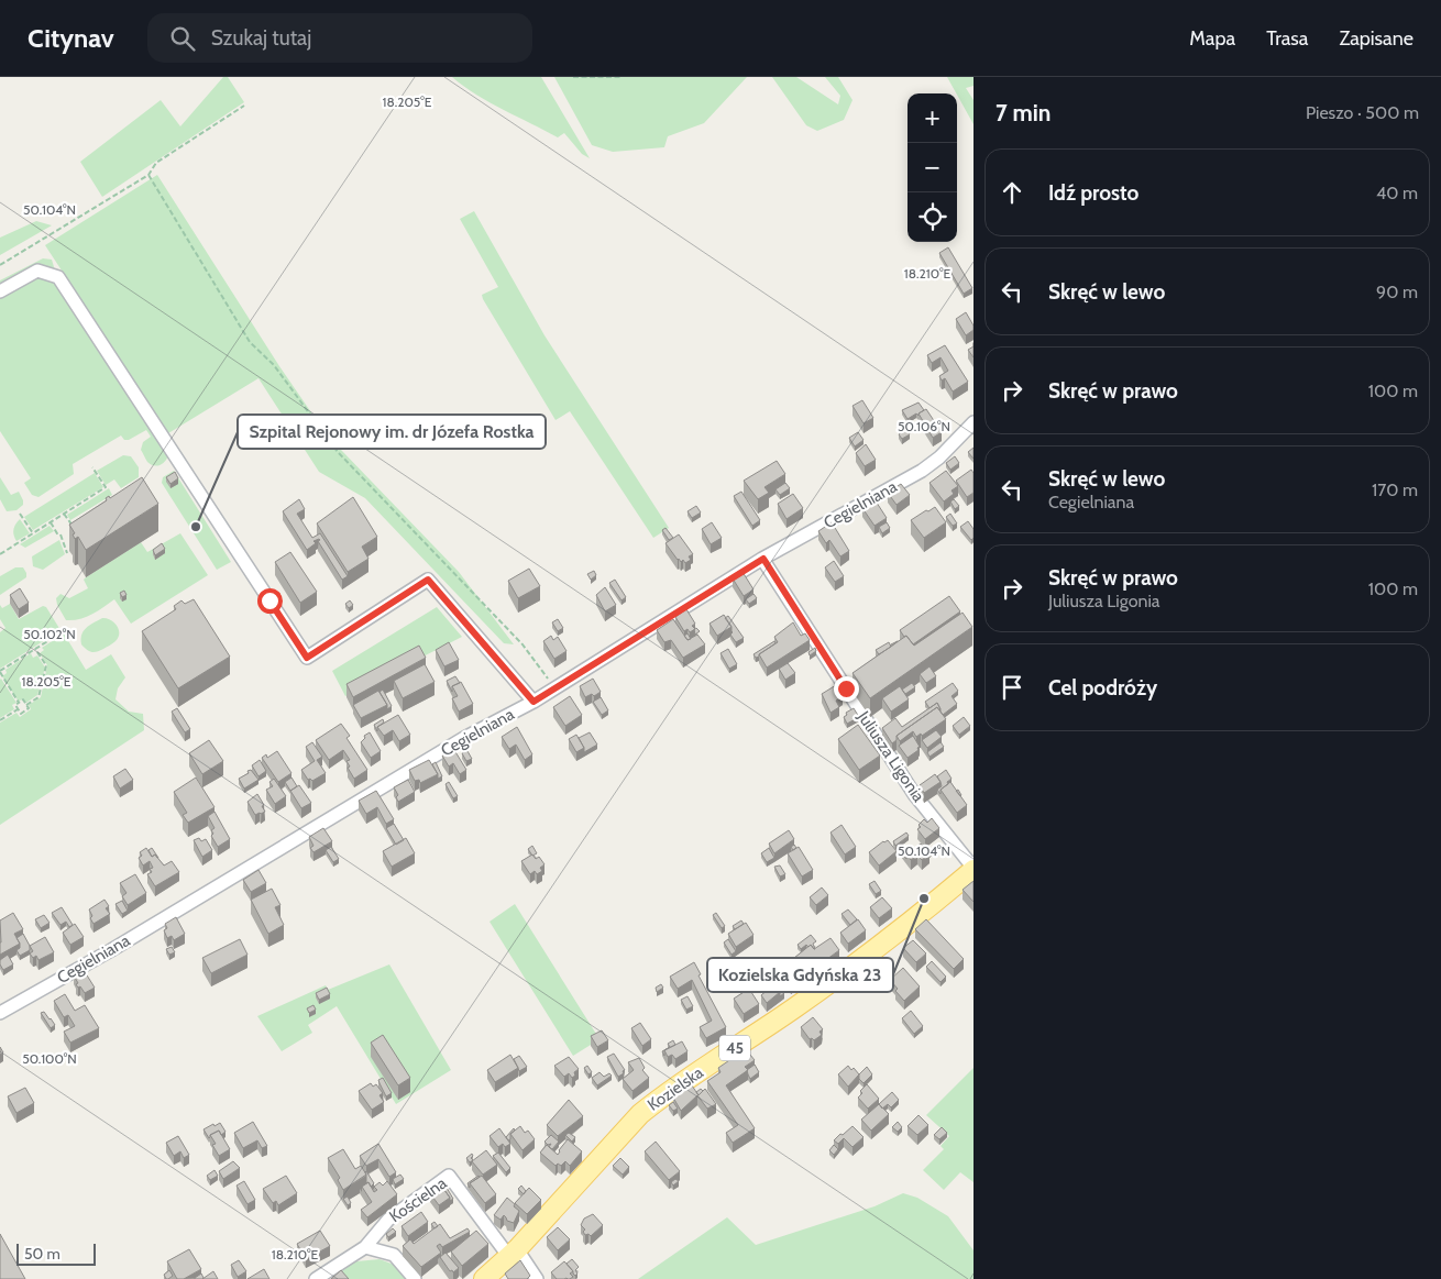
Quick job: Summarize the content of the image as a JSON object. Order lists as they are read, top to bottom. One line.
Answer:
{"streets":{"main road":["45","Kozielska"],"street":["Cegielniana","Juliusza Ligonia","Kościelna"]},"crossings":[["Cegielniana","Juliusza Ligonia"],["Kozielska","Kościelna"]],"places":["Szpital Rejonowy im. dr Józefa Rostka","Kozielska Gdyńska 23"],"scale_bar":"50 m","page":{"header":"Citynav","search":"Szukaj tutaj","nav":["Mapa","Trasa","Zapisane"],"heading":["7 min","Pieszo · 500 m"],"map_buttons":["+","−"],"list":[["Idź prosto","40 m"],["Skręć w lewo","90 m"],["Skręć w prawo","100 m"],["Skręć w lewo","Cegielniana","170 m"],["Skręć w prawo","Juliusza Ligonia","100 m"],"Cel podróży"],"scale":"50 m"},"coordinates":["18.205°E","50.104°N","18.210°E","50.106°N","50.102°N","50.100°N"]}
